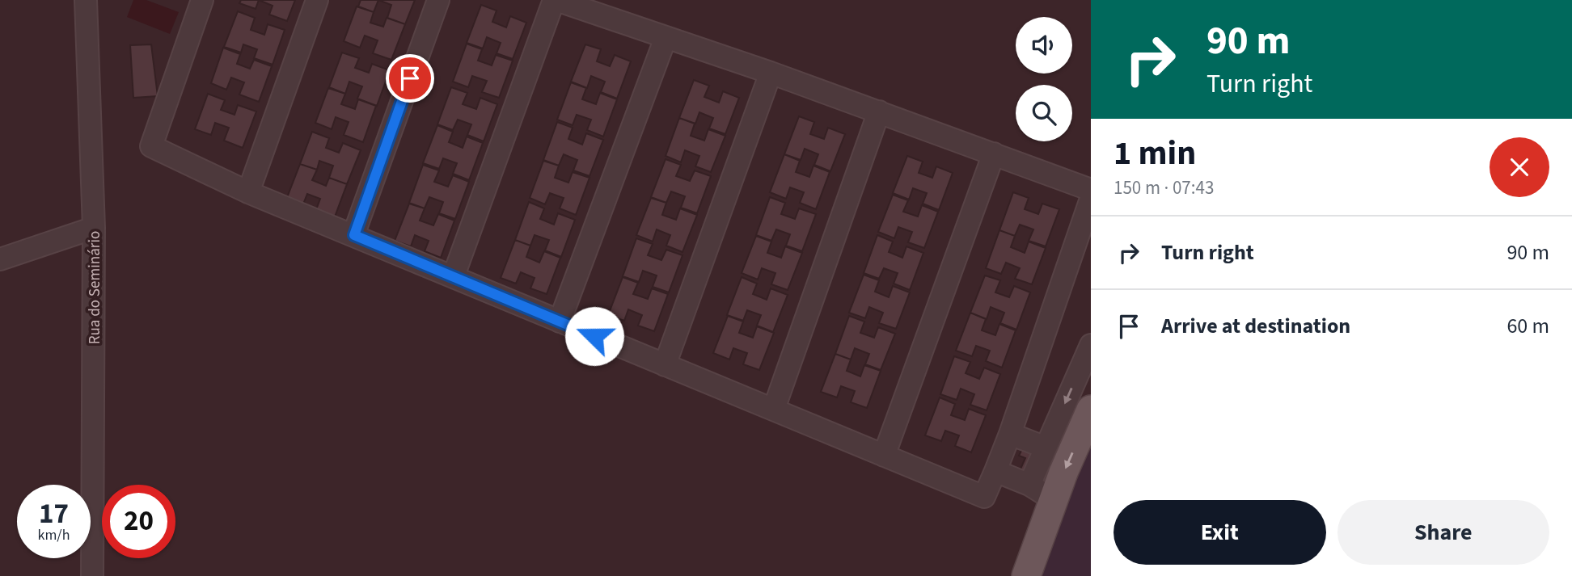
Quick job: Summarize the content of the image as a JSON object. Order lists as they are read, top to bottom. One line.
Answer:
{"streets":{"street":["Rua do Seminário"]},"page":{"turn":["90 m","Turn right"],"heading":["1 min","150 m · 07:43"],"list":[{"name":"Turn right","value":"90 m"},{"name":"Arrive at destination","value":"60 m"}],"speed":"17 km/h","limit":"20","buttons":["Exit","Share"]}}
